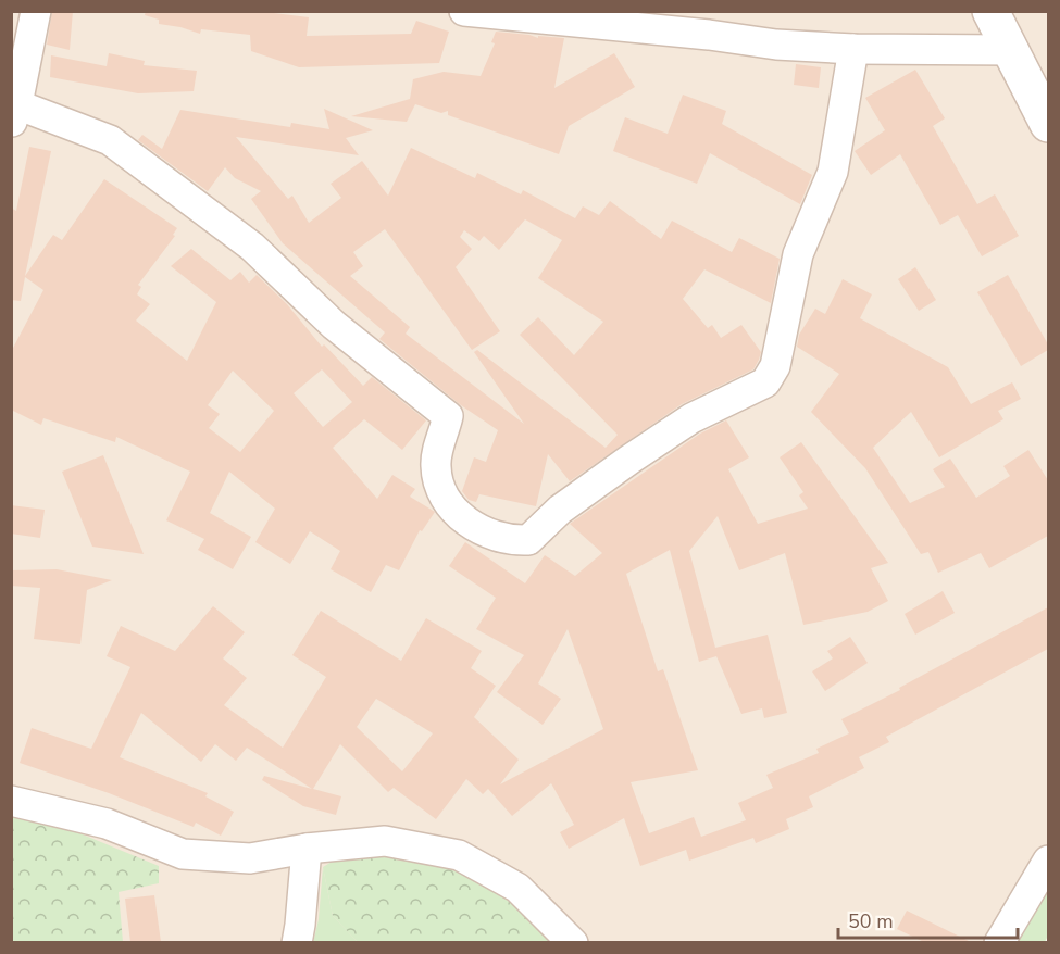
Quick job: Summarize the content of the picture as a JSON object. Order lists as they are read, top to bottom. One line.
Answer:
{"scale_bar":"50 m"}
